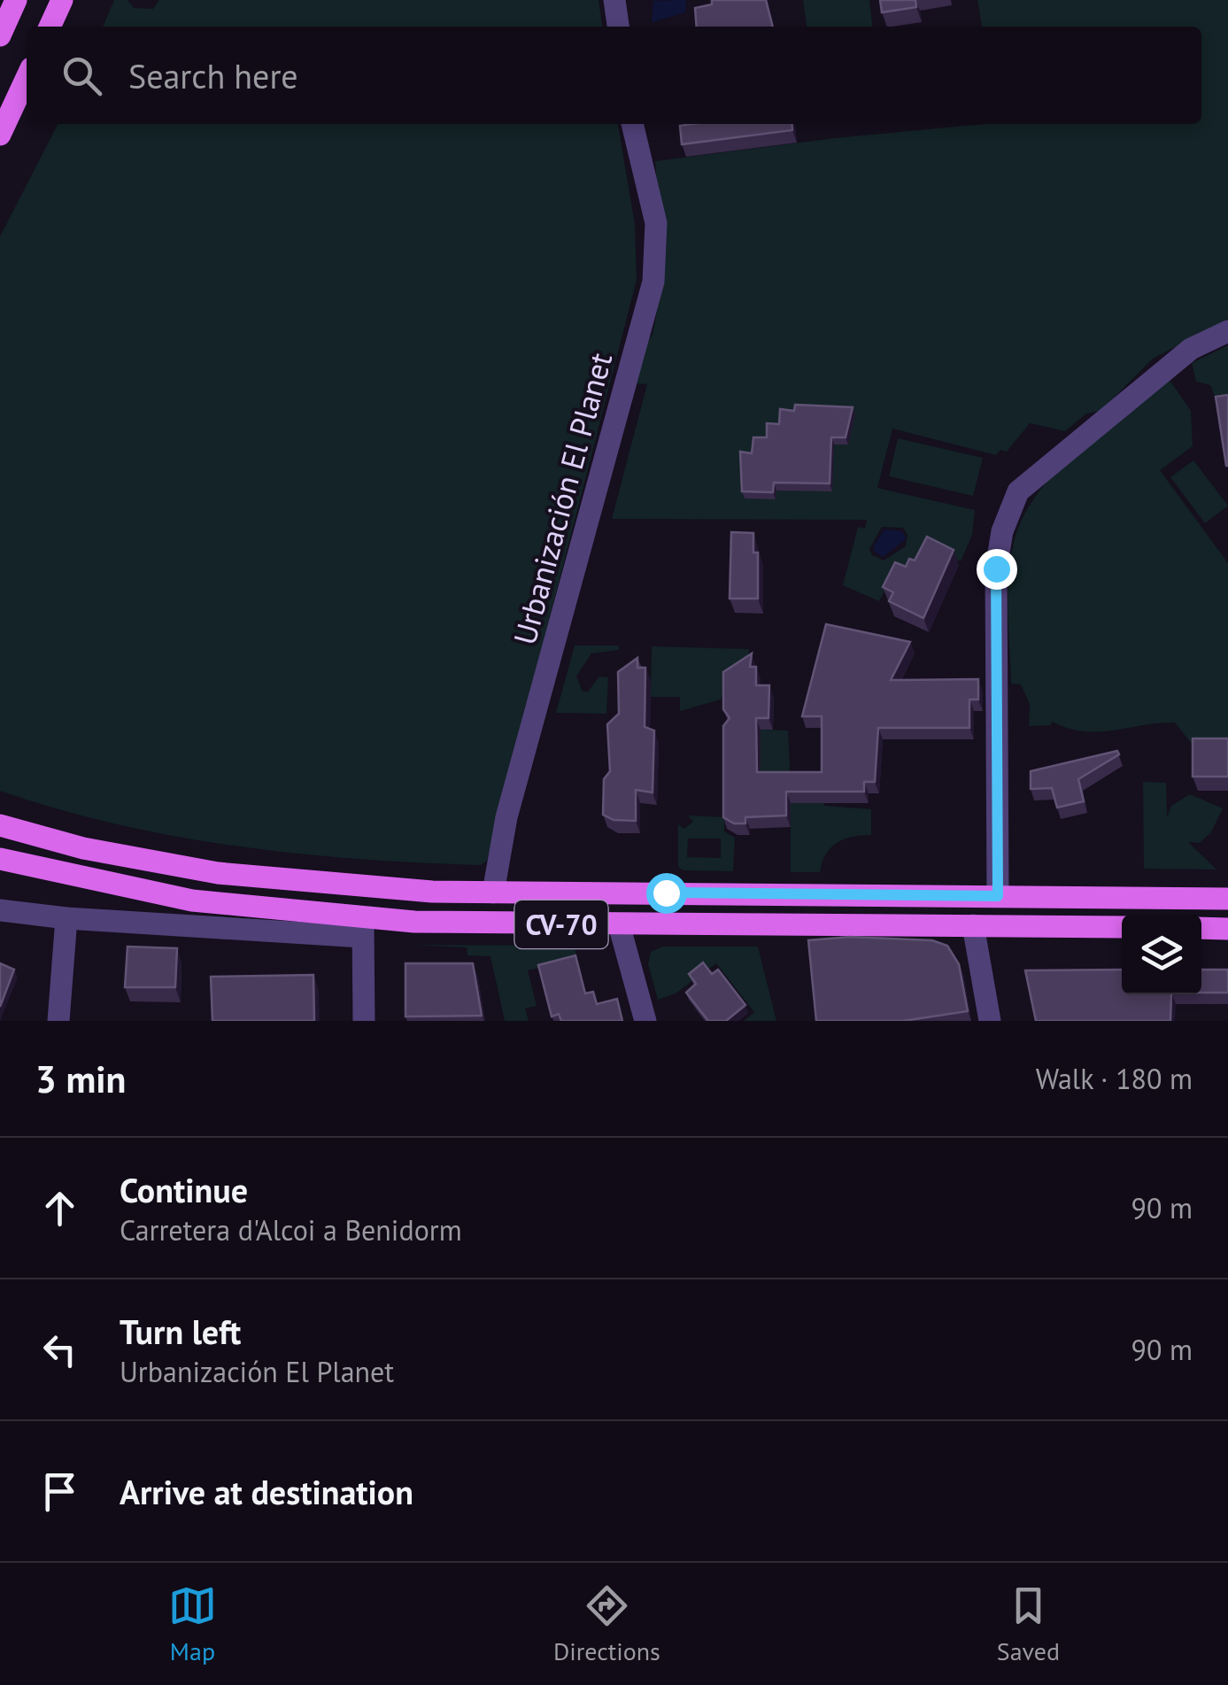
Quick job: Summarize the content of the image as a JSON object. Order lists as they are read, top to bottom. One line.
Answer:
{"streets":{"main road":["CV-70"],"street":["Urbanización El Planet"]},"crossings":[["Urbanización El Planet","CV-70"]],"page":{"search":"Search here","heading":["3 min","Walk · 180 m"],"list":[["Continue","Carretera d'Alcoi a Benidorm","90 m"],["Turn left","Urbanización El Planet","90 m"],"Arrive at destination"],"nav":["Map","Directions","Saved"]}}
